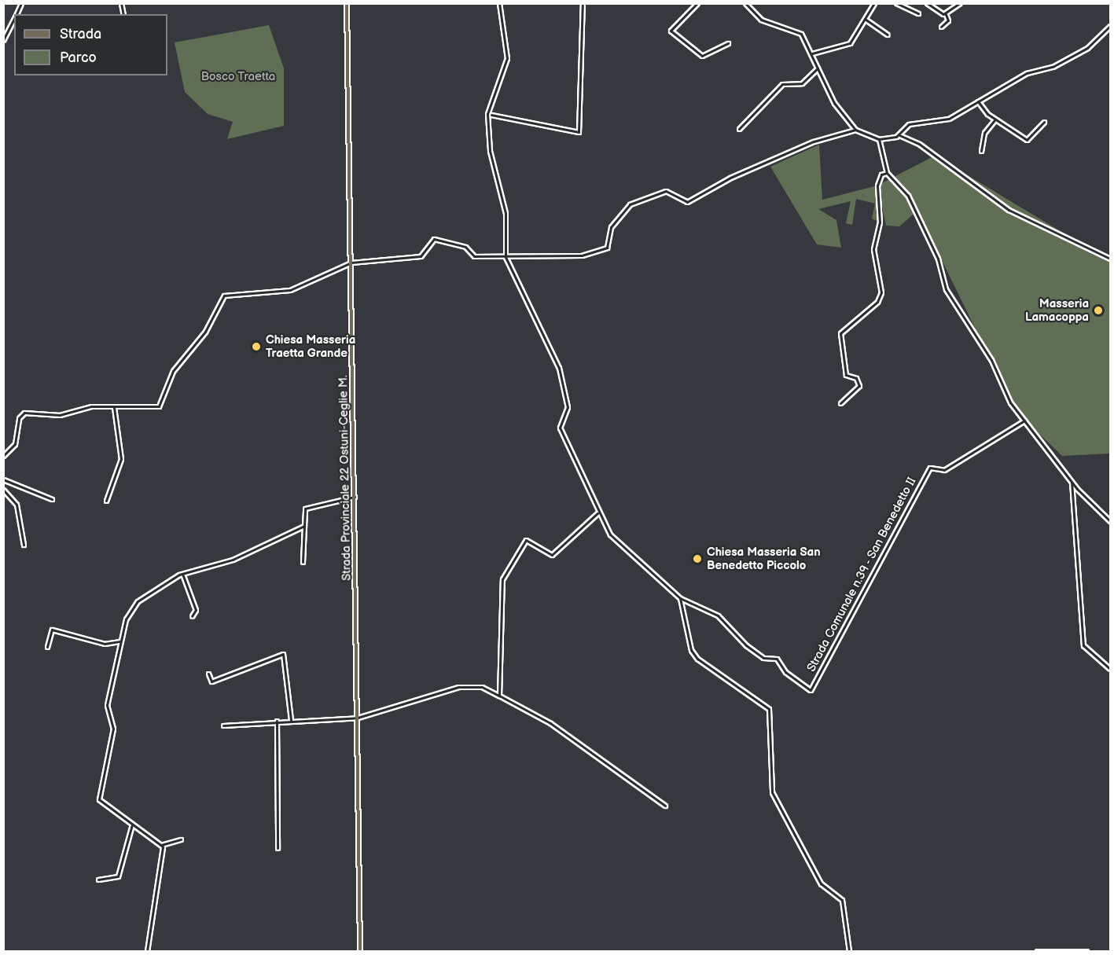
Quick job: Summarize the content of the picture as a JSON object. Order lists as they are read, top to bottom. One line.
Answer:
{"streets":{"main road":["Strada Provinciale 22 Ostuni-Ceglie M."],"street":["Strada Comunale n.39 - San Benedetto II"]},"parks":["Bosco Traetta"],"places":["Masseria Lamacoppa","Chiesa Masseria Traetta Grande","Chiesa Masseria San Benedetto Piccolo"],"legend":["Strada","Parco"]}
